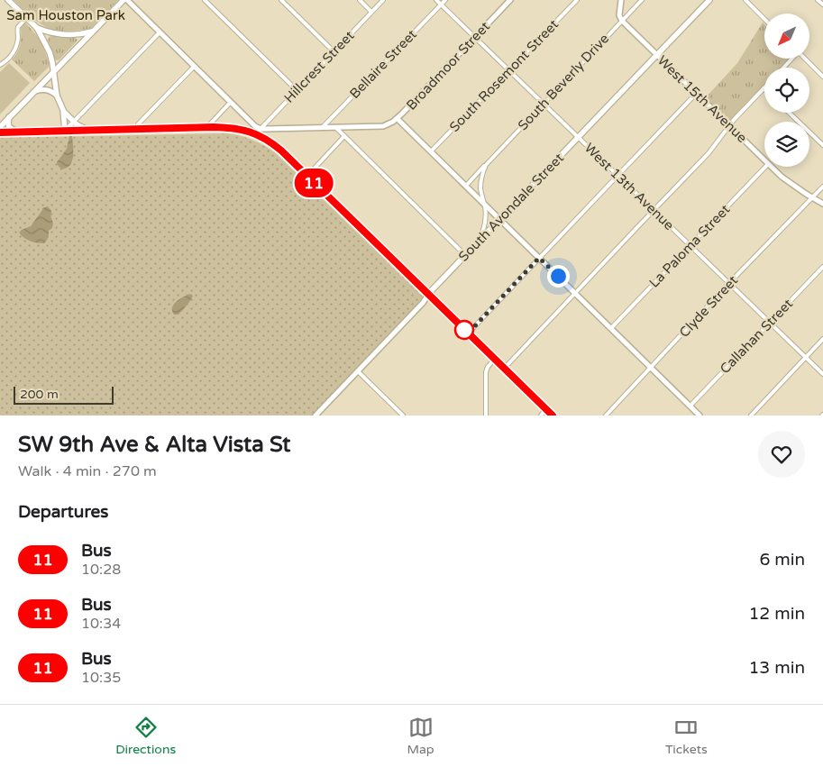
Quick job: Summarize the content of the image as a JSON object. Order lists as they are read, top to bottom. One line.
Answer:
{"streets":{"main road":["South Avondale Street"],"street":["Bellaire Street","Broadmoor Street","Hillcrest Street","South Rosemont Street","South Beverly Drive","West 15th Avenue","West 13th Avenue","La Paloma Street","Clyde Street","Callahan Street"]},"crossings":[["Bellaire Street","West 13th Avenue"],["Broadmoor Street","West 13th Avenue"],["South Rosemont Street","West 13th Avenue"],["South Beverly Drive","West 15th Avenue"],["South Beverly Drive","West 13th Avenue"],["South Beverly Drive","South Avondale Street"],["West 15th Avenue","South Avondale Street"],["West 15th Avenue","Clyde Street"],["West 13th Avenue","South Avondale Street"],["West 13th Avenue","La Paloma Street"],["West 13th Avenue","Clyde Street"],["West 13th Avenue","Callahan Street"]],"parks":["Sam Houston Park"],"lines":["bus line 11"],"scale_bar":"200 m","north":"bottom left","page":{"on_map":"11","scale":"200 m","heading":[["SW 9th Ave & Alta Vista St","Walk · 4 min · 270 m"],"Departures"],"list":[{"mark":"11","name":"Bus","note":"10:28","value":"6 min"},{"mark":"11","name":"Bus","note":"10:34","value":"12 min"},{"mark":"11","name":"Bus","note":"10:35","value":"13 min"}],"tabs":["Directions","Map","Tickets"]}}
